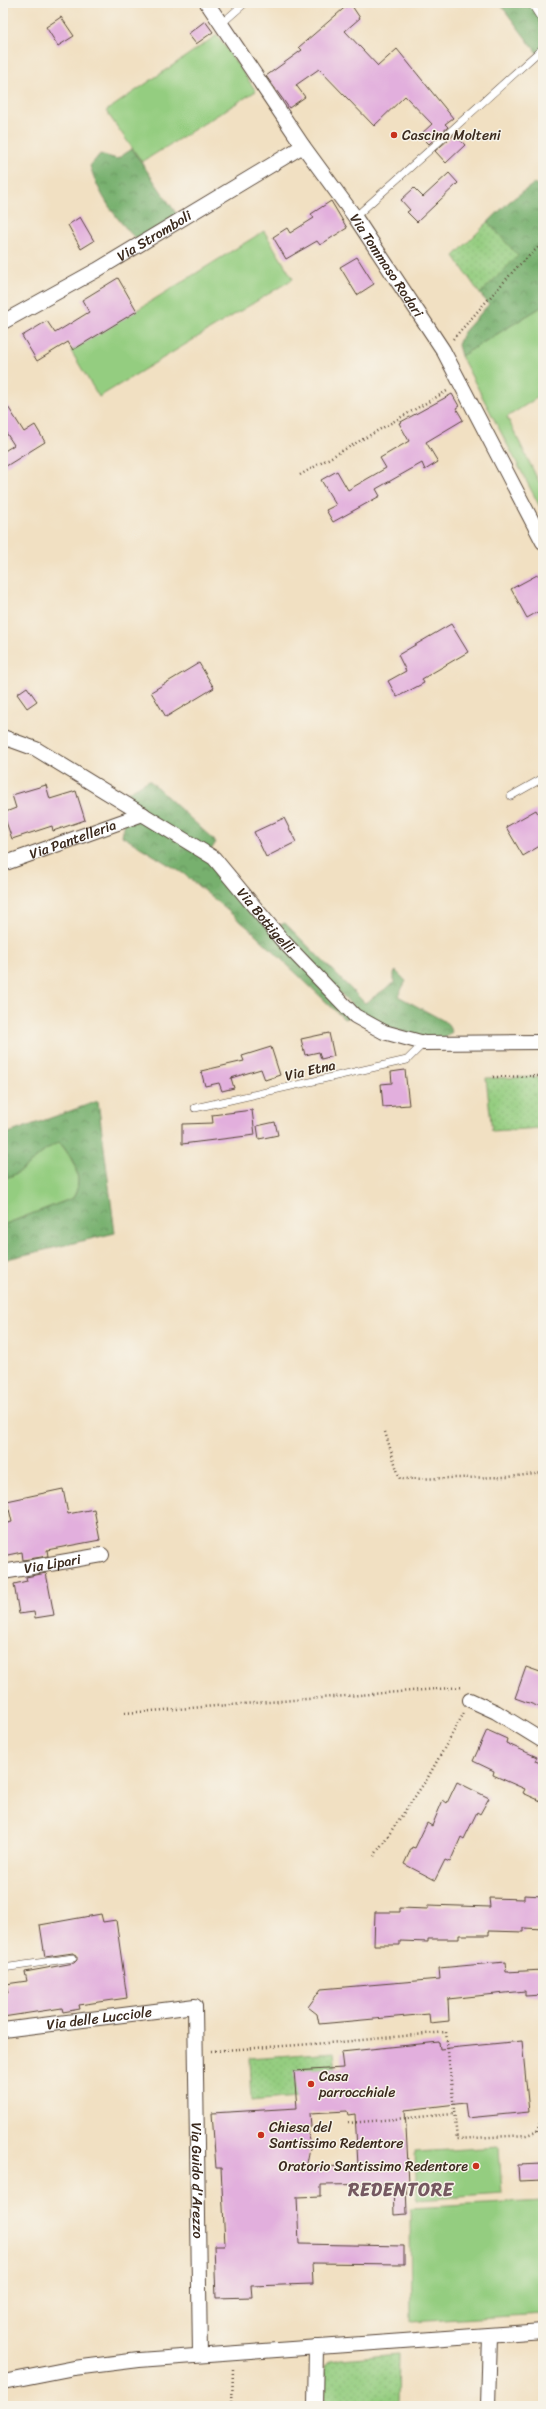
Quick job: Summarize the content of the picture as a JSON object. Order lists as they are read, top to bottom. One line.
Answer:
{"streets":{"street":["Via Stromboli","Via Tommaso Rodari","Via Pantelleria","Via Bottigelli","Via Lipari","Via delle Lucciole","Via Guido d'Arezzo"],"lane":["Via Etna"]},"crossings":[["Via Stromboli","Via Tommaso Rodari"],["Via Pantelleria","Via Bottigelli"],["Via Bottigelli","Via Etna"],["Via delle Lucciole","Via Guido d'Arezzo"]],"districts":["REDENTORE"],"places":["Cascina Molteni","Casa parrocchiale","Chiesa del Santissimo Redentore","Oratorio Santissimo Redentore"]}
